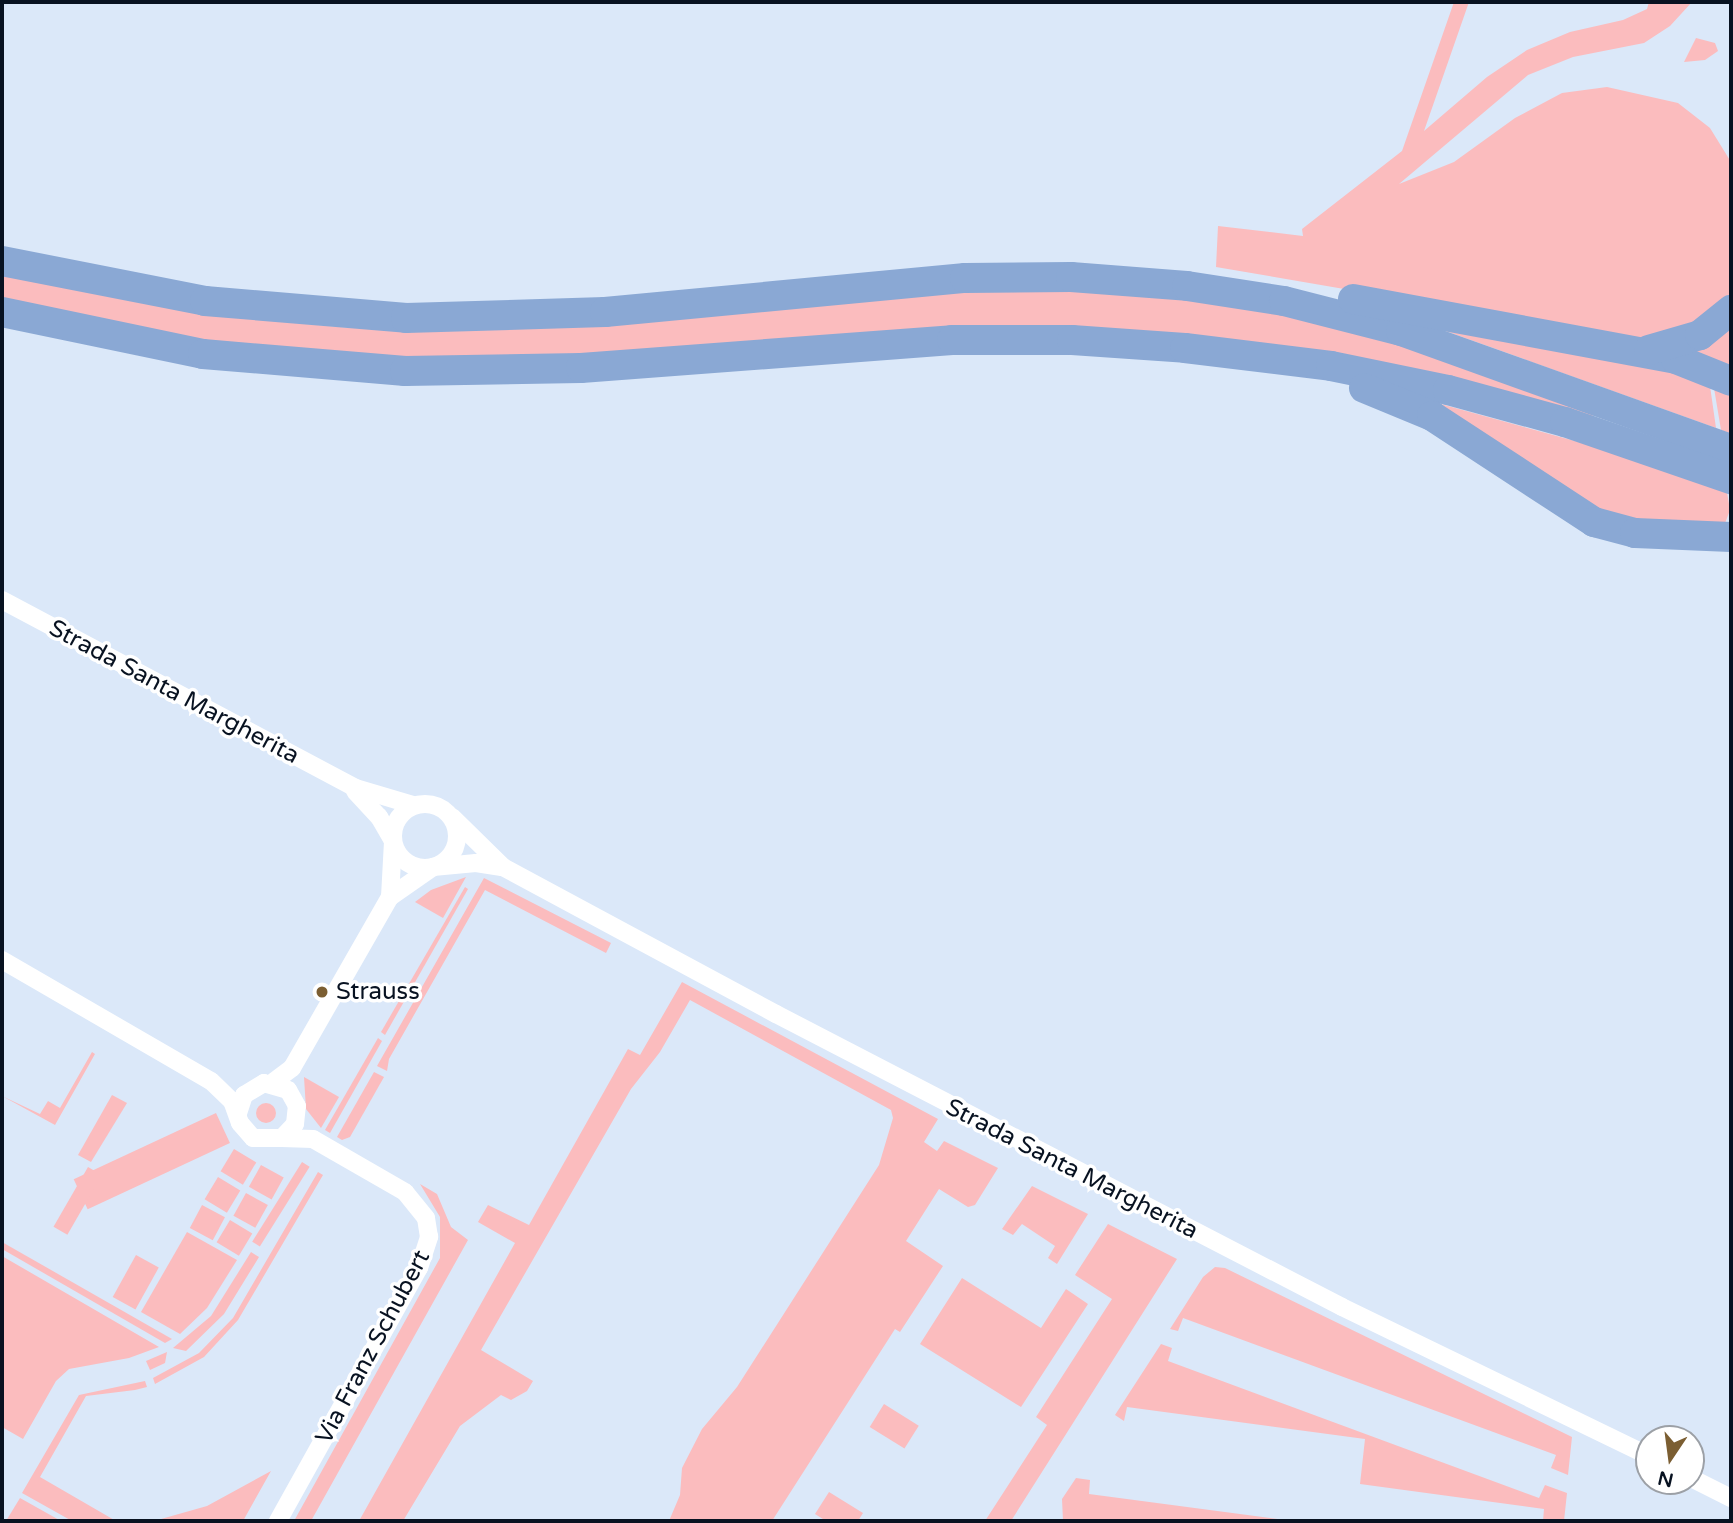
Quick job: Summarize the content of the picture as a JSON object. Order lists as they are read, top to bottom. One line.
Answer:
{"streets":{"street":["Strada Santa Margherita","Via Franz Schubert"]},"places":["Strauss"],"north":"bottom"}
